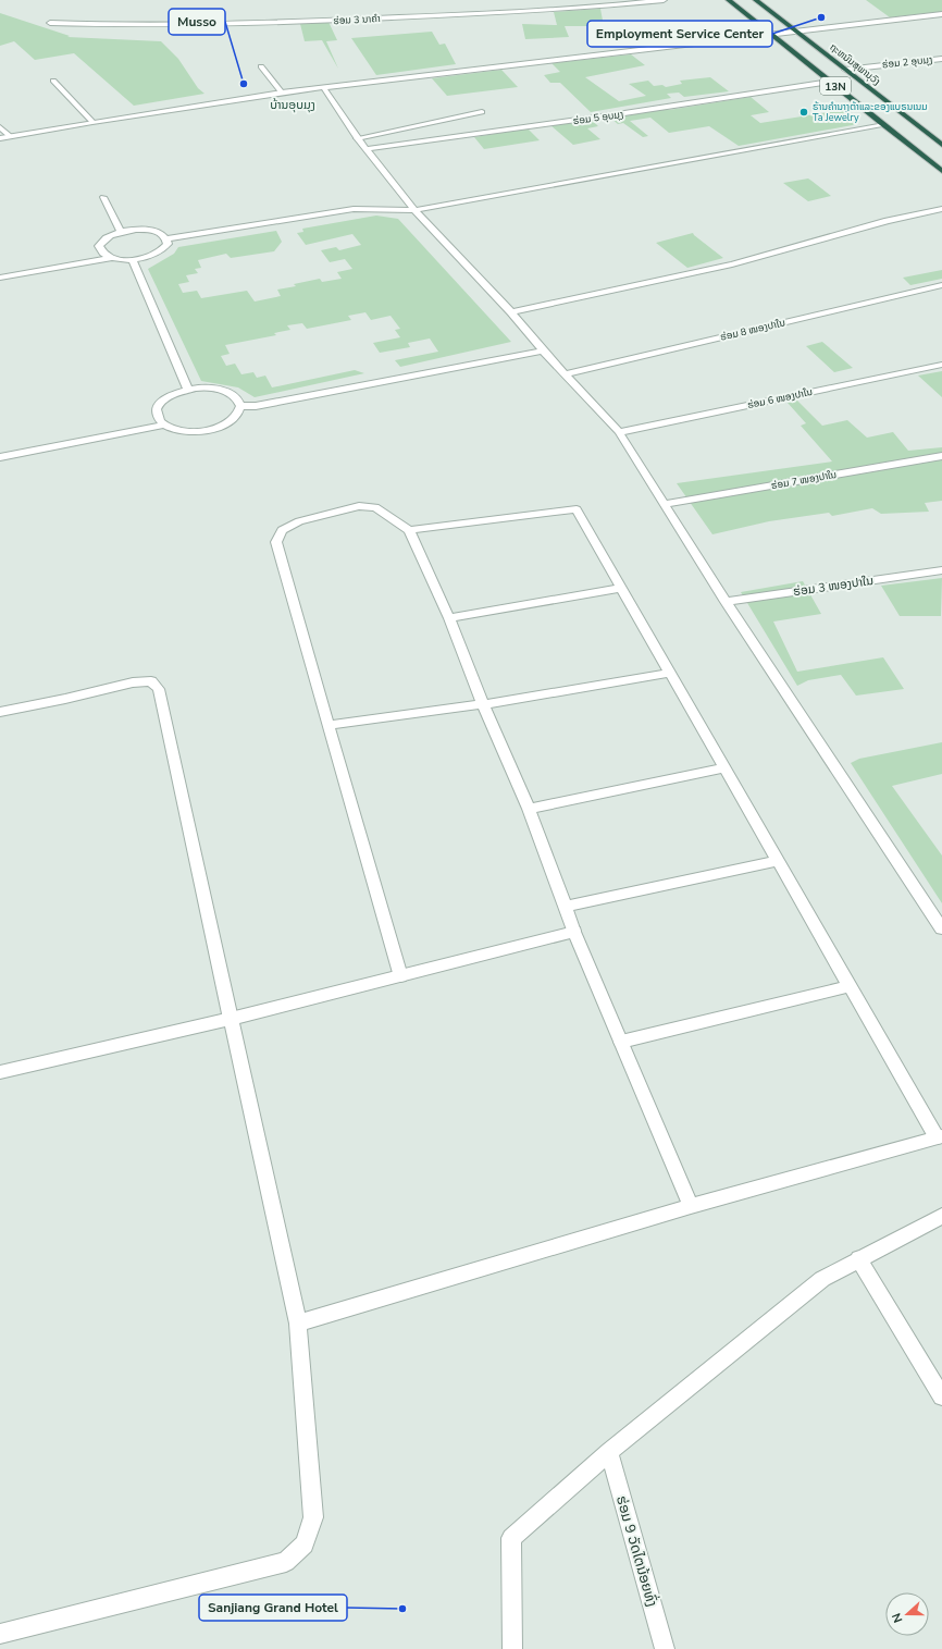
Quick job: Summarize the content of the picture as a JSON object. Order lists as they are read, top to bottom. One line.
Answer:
{"streets":{"highway":["ຖະຫນົນສຸພານຸວົງ","13N"],"street":["ຮ່ອມ 3 ນາຄຳ","ຮ່ອມ 2 ອຸບມຸງ","ຮ່ອມ 5 ອຸບມຸງ","ຮ່ອມ 8 ໜອງປາໃນ","ຮ່ອມ 6 ໜອງປາໃນ","ຮ່ອມ 7 ໜອງປາໃນ","ຮ່ອມ 3 ໜອງປາໃນ","ຮ່ອມ 9 ວັດໄຕນ້ອຍທົ່ງ"]},"crossings":[["ຮ່ອມ 2 ອຸບມຸງ","ຖະຫນົນສຸພານຸວົງ"],["13N","ຮ່ອມ 5 ອຸບມຸງ"]],"districts":["ບ້ານອຸບມຸງ"],"places":["Employment Service Center","Musso","ຮ້ານຄຳນາງຕ້າແລະຂອງແບຣນເນມ Ta Jewelry","Sanjiang Grand Hotel"],"north":"left"}
